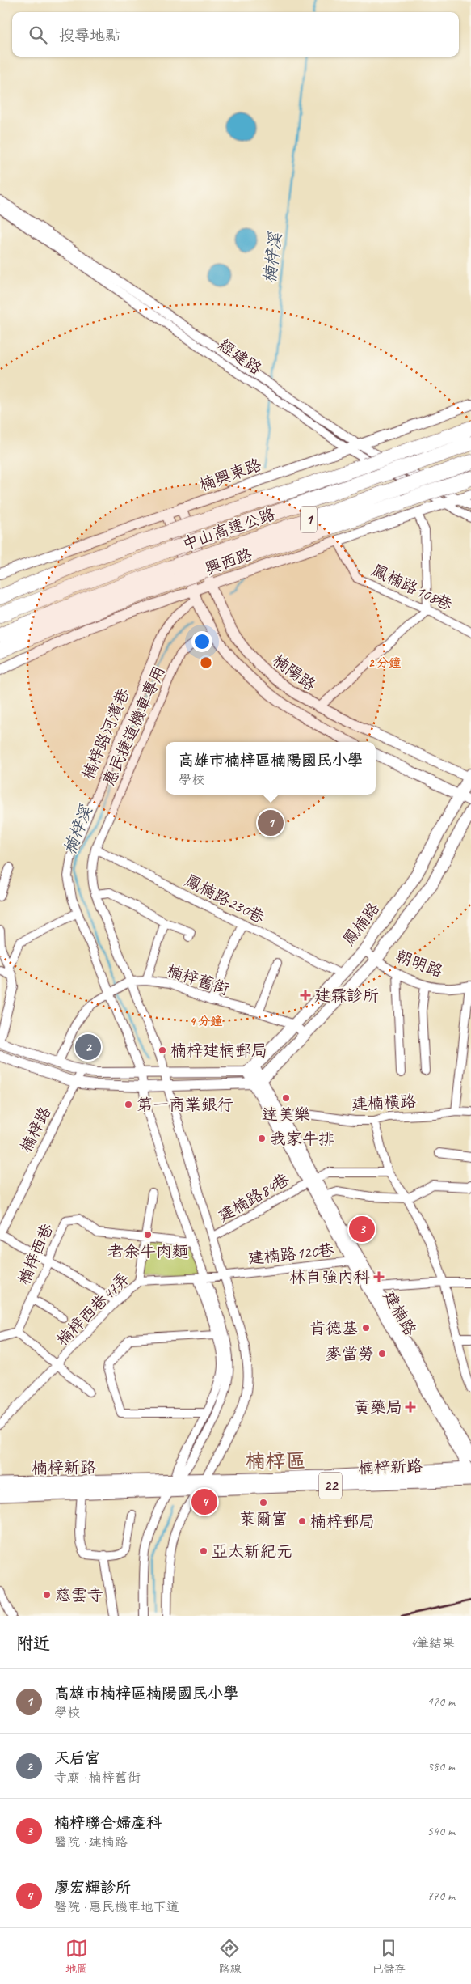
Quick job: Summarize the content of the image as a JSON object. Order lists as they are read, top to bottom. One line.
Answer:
{"streets":{"highway":["1","中山高速公路"],"main road":["鳳楠路","楠梓新路","22"],"street":["經建路","楠興東路","興西路","鳳楠路108巷","楠陽路","惠民捷道機車專用","楠梓路河濱巷","鳳楠路230巷","朝明路","楠梓舊街","建楠橫路","楠梓路","建楠路84巷","楠梓西巷","建楠路120巷","楠梓西巷47弄","建楠路"]},"crossings":[["經建路","楠興東路"],["經建路","興西路"],["楠興東路","楠陽路"],["興西路","鳳楠路108巷"],["興西路","楠陽路"],["興西路","楠梓路河濱巷"],["楠陽路","惠民捷道機車專用"],["楠陽路","楠梓路河濱巷"],["楠陽路","鳳楠路"],["惠民捷道機車專用","鳳楠路230巷"],["惠民捷道機車專用","楠梓舊街"],["惠民捷道機車專用","建楠路84巷"],["惠民捷道機車專用","建楠路120巷"],["惠民捷道機車專用","楠梓西巷47弄"],["惠民捷道機車專用","楠梓新路"],["惠民捷道機車專用","22"],["楠梓路河濱巷","楠梓舊街"],["楠梓路河濱巷","楠梓西巷47弄"],["鳳楠路230巷","鳳楠路"],["鳳楠路","朝明路"],["鳳楠路","楠梓舊街"],["鳳楠路","建楠路"],["建楠橫路","建楠路"],["建楠路84巷","建楠路"],["建楠路120巷","楠梓西巷47弄"],["建楠路120巷","建楠路"],["建楠路","楠梓新路"],["楠梓新路","22"]],"districts":["楠梓區"],"water":["楠梓溪"],"places":{"health":["建霖診所","林自強內科","黃藥局"],"other":["楠梓建楠郵局","達美樂","第一商業銀行","我家牛排","老余牛肉麵","肯德基","麥當勞","萊爾富","楠梓郵局","亞太新紀元","慈雲寺"]},"page":{"search":"搜尋地點","popup":["高雄市楠梓區楠陽國民小學","學校"],"pins":["1","2","3","4"],"heading":["附近","4筆結果"],"list":[{"mark":"1","name":"高雄市楠梓區楠陽國民小學","note":"學校","value":"170 m"},{"mark":"2","name":"天后宮","note":"寺廟 · 楠梓舊街","value":"380 m"},{"mark":"3","name":"楠梓聯合婦產科","note":"醫院 · 建楠路","value":"540 m"},{"mark":"4","name":"廖宏輝診所","note":"醫院 · 惠民機車地下道","value":"770 m"}],"nav":["地圖","路線","已儲存"]},"rings":["2 分鐘","4 分鐘"]}
